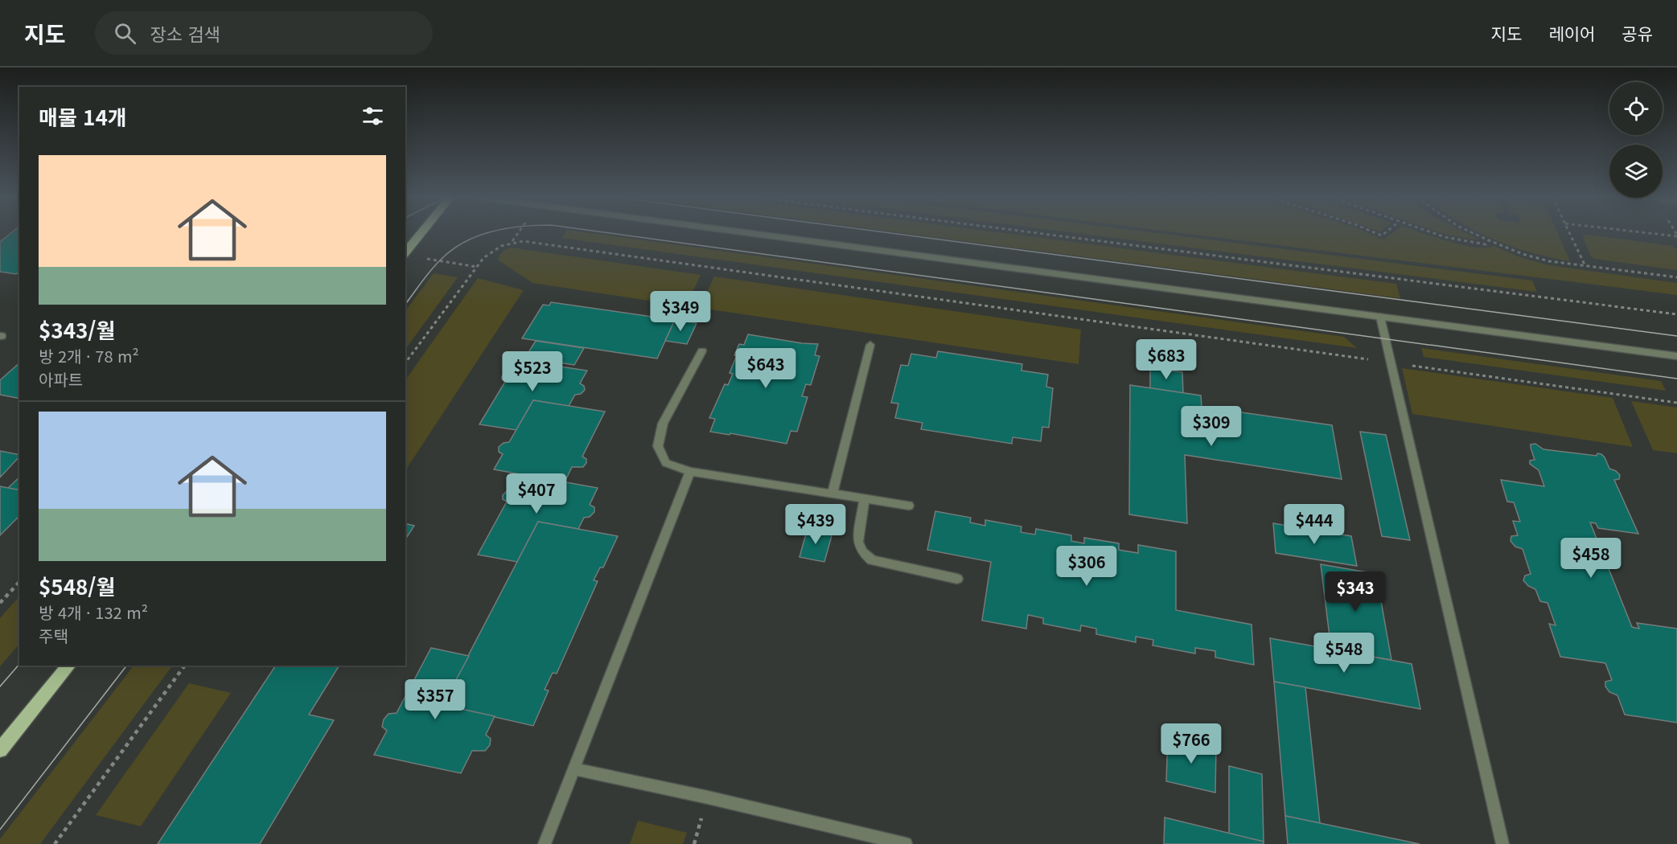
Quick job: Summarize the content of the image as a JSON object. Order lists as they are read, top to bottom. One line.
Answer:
{"page":{"header":"지도","search":"장소 검색","nav":["지도","레이어","공유"],"heading":"매물 14개","list":[{"name":"$343/월","note":"방 2개 · 78 m² · 아파트"},{"name":"$548/월","note":"방 4개 · 132 m² · 주택"}],"price":["$349","$683","$643","$523","$309","$407","$439","$444","$458","$306","$343","$548","$357","$766"]}}
